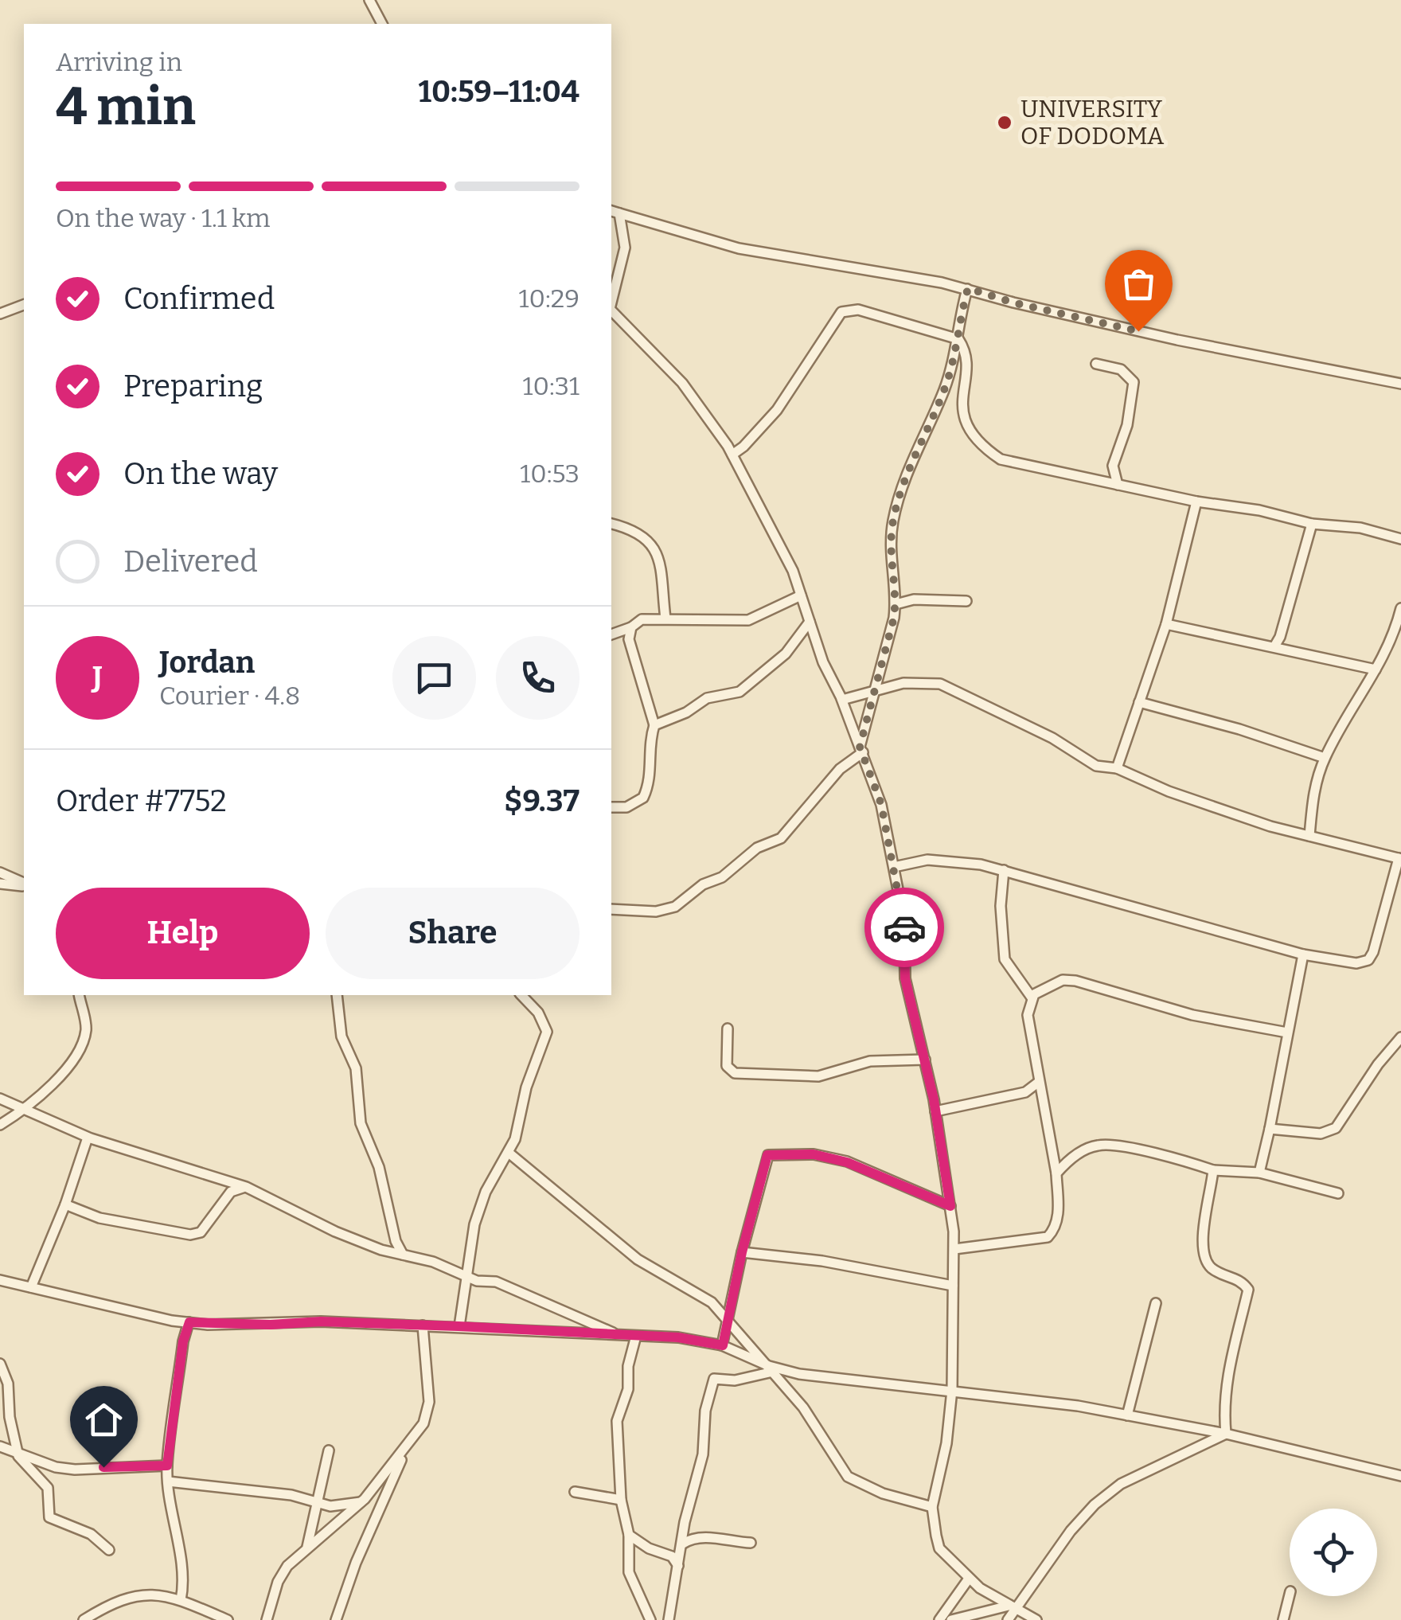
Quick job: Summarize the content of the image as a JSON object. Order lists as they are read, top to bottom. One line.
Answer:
{"places":["UNIVERSITY OF DODOMA"],"page":{"heading":["4 min","Arriving in","10:59–11:04"],"panel":["Jordan","Courier · 4.8","Order #7752","$9.37"],"bar":"On the way · 1.1 km","list":[["Confirmed","10:29"],["Preparing","10:31"],["On the way","10:53"],"Delivered"],"round":"J","buttons":["Help","Share"]}}
